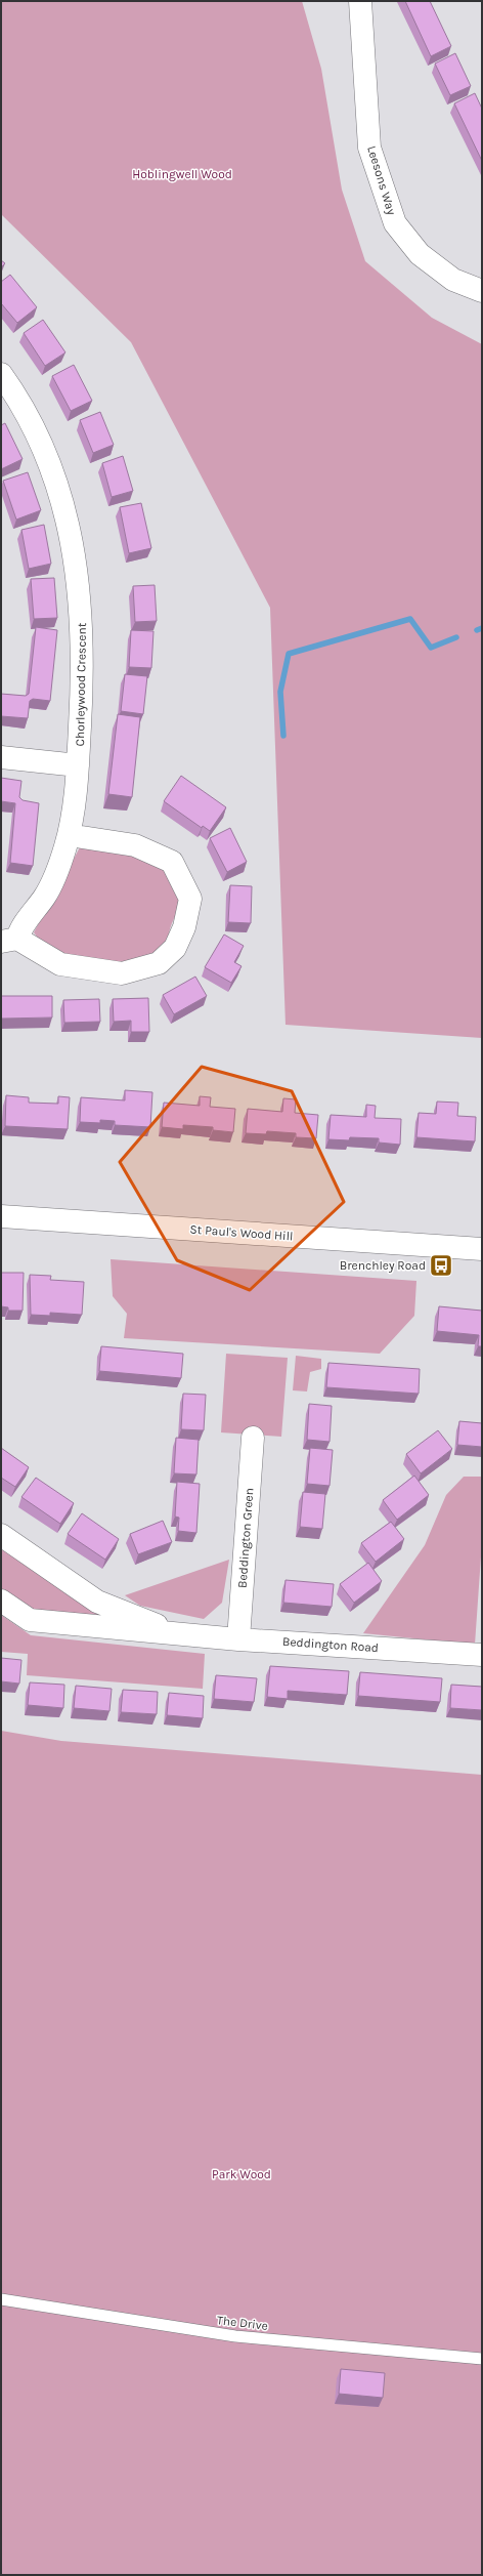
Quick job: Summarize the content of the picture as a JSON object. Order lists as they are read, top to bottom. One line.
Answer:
{"streets":{"street":["Leesons Way","Chorleywood Crescent","St Paul's Wood Hill","Beddington Green","Beddington Road"],"lane":["The Drive"]},"crossings":[["Beddington Green","Beddington Road"]],"parks":["Hoblingwell Wood","Park Wood"],"places":{"bus stop":["Brenchley Road"]}}
